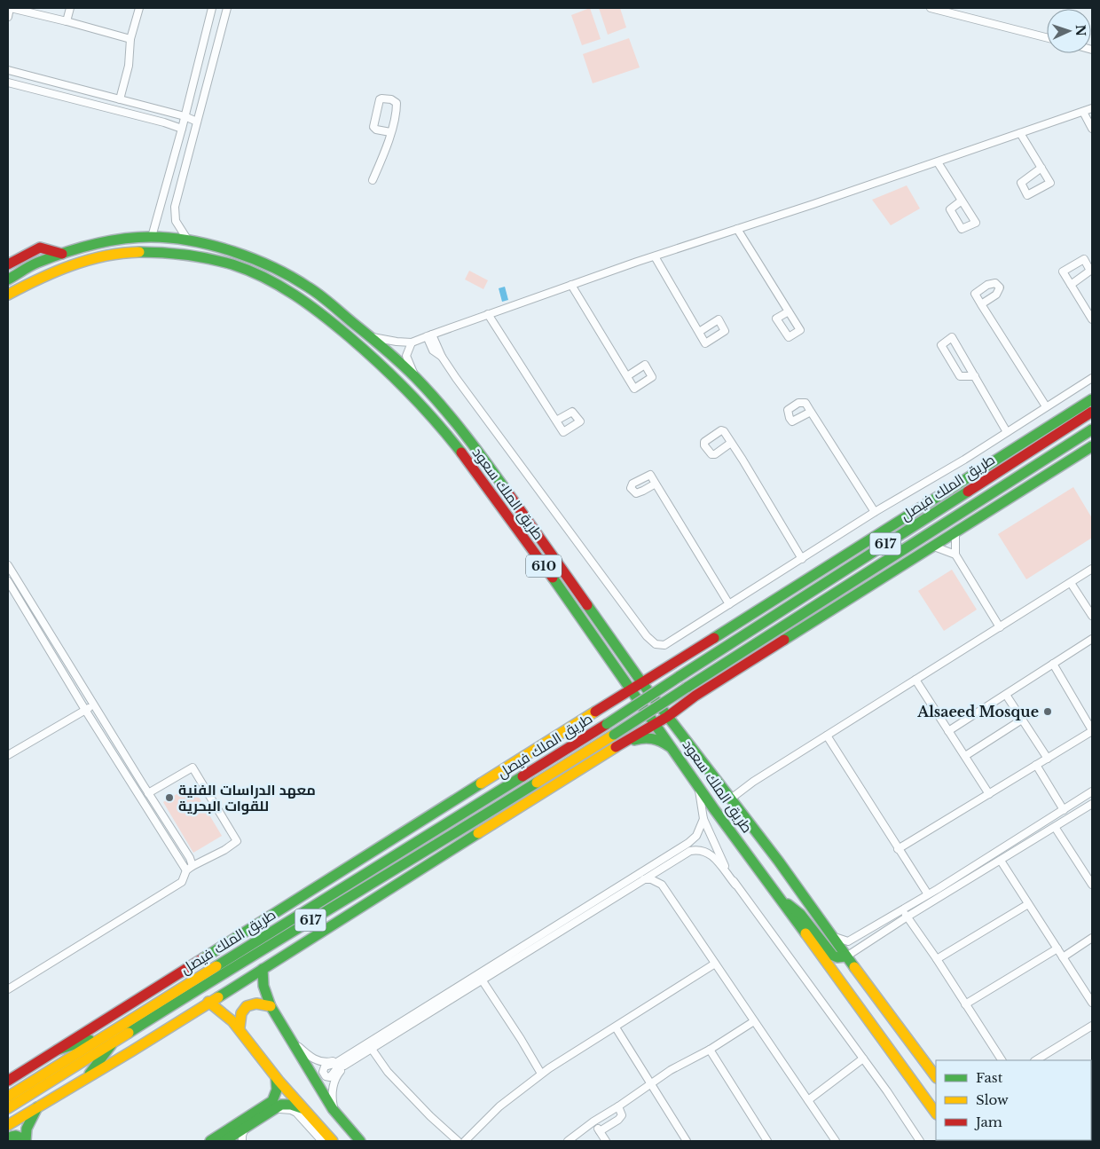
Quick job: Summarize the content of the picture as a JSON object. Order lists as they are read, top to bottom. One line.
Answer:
{"streets":{"main road":["طريق الملك فيصل","طريق الملك سعود","617","610"]},"places":["Alsaeed Mosque","معهد الدراسات الفنية للقوات البحرية"],"legend":["Fast","Slow","Jam"],"north":"right"}
